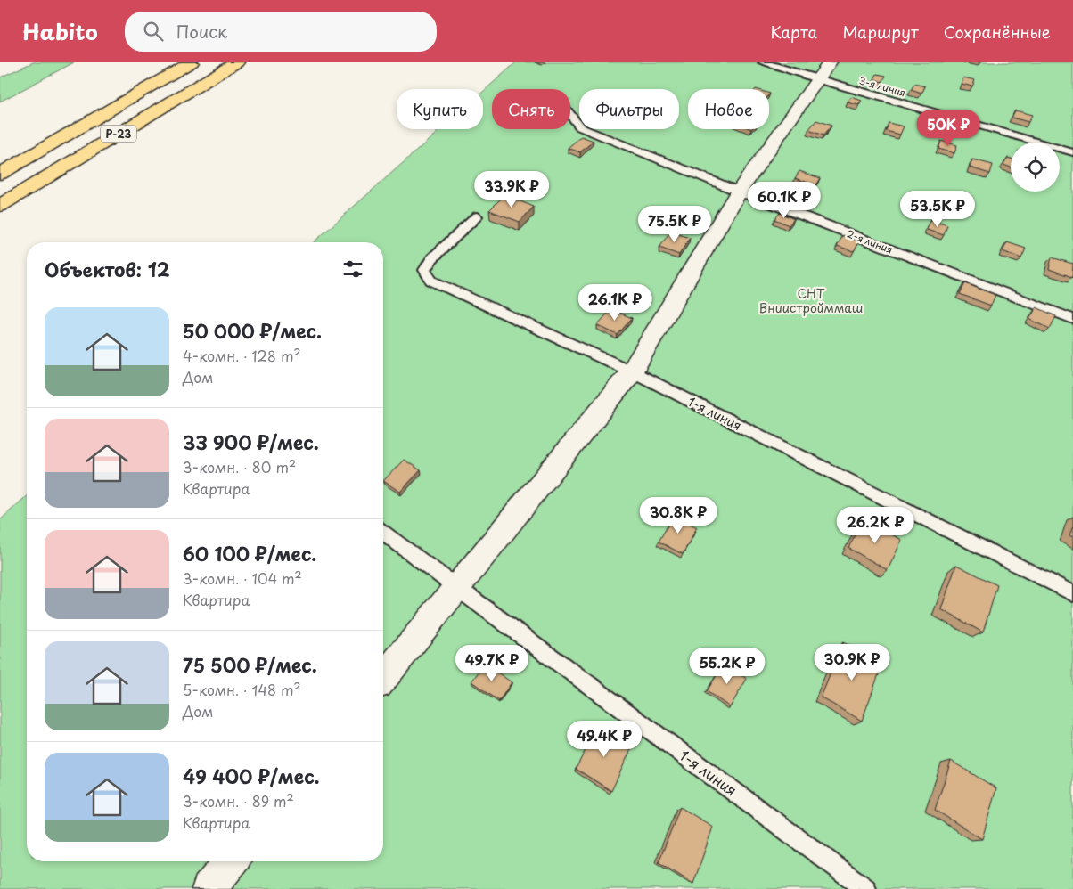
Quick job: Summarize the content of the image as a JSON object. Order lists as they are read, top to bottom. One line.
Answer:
{"streets":{"highway":["Р-23"],"lane":["3-я линия","2-я линия","1-я линия"]},"parks":["СНТ Вниистройммаш"],"page":{"header":"Habito","search":"Поиск","nav":["Карта","Маршрут","Сохранённые"],"chip":["Купить","Снять","Фильтры","Новое"],"price":["50K ₽","33.9K ₽","60.1K ₽","53.5K ₽","75.5K ₽","26.1K ₽","30.8K ₽","26.2K ₽","30.9K ₽","49.7K ₽","55.2K ₽","49.4K ₽"],"heading":"Объектов: 12","list":[{"name":"50 000 ₽/мес.","note":"4-комн. · 128 m² · Дом"},{"name":"33 900 ₽/мес.","note":"3-комн. · 80 m² · Квартира"},{"name":"60 100 ₽/мес.","note":"3-комн. · 104 m² · Квартира"},{"name":"75 500 ₽/мес.","note":"5-комн. · 148 m² · Дом"},{"name":"49 400 ₽/мес.","note":"3-комн. · 89 m² · Квартира"}]}}
